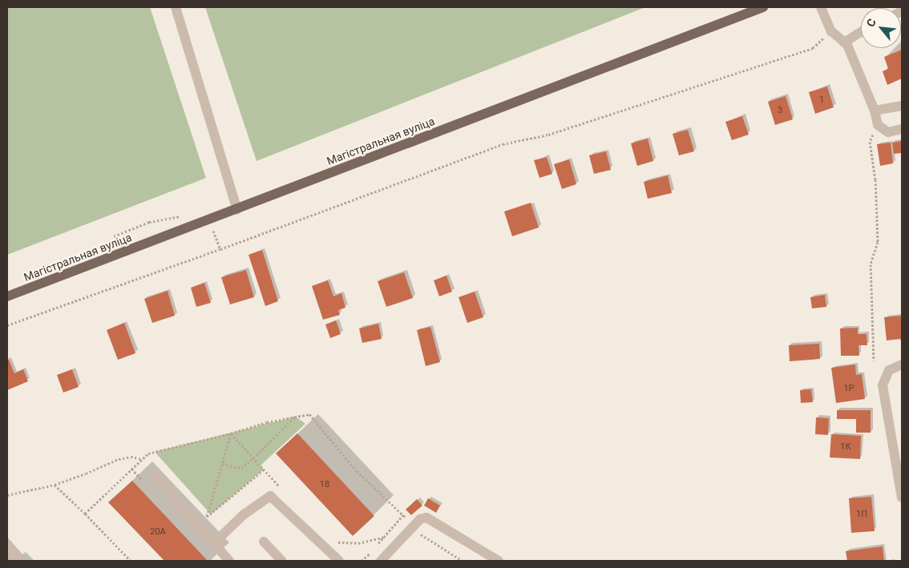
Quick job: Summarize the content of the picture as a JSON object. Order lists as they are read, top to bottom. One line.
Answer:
{"streets":{"main road":["Магістральная вуліца"]},"house_numbers":["1","3","1Р","1К","18","1П","20А"],"north":"top left"}
